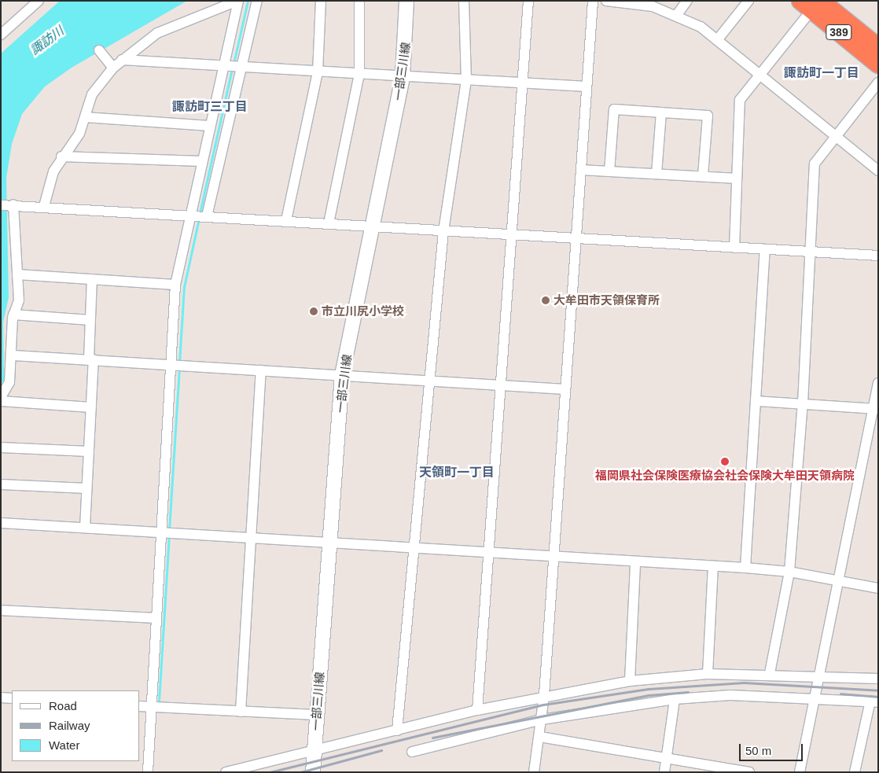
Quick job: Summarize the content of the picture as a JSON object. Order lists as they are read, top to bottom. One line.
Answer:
{"streets":{"highway":["389"],"main road":["一部三川線"]},"districts":["諏訪町一丁目","諏訪町三丁目","天領町一丁目"],"water":["諏訪川"],"places":["大牟田市天領保育所","市立川尻小学校","福岡県社会保険医療協会社会保険大牟田天領病院"],"legend":["Road","Railway","Water"],"scale_bar":"50 m"}
